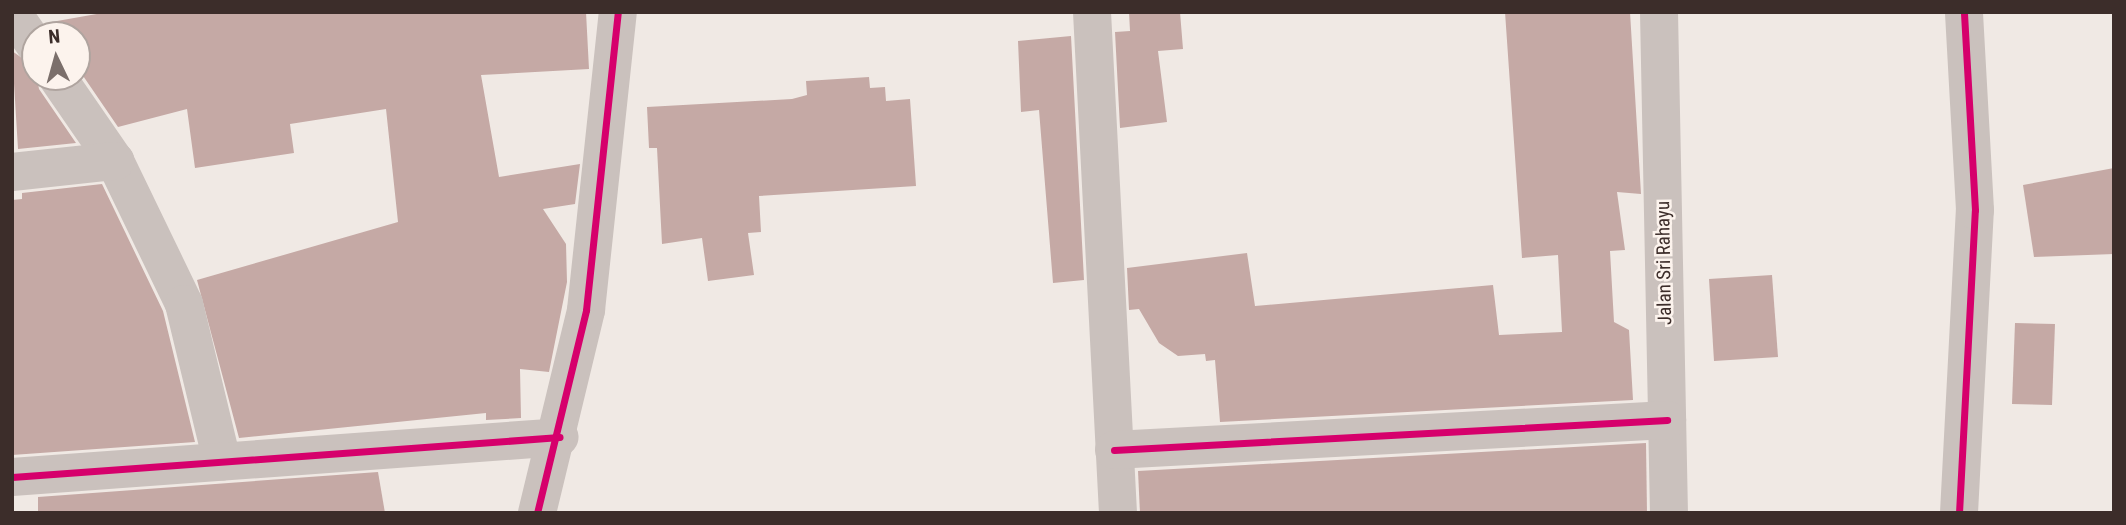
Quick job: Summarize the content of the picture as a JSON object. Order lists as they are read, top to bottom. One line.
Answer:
{"streets":{"street":["Jalan Sri Rahayu"]},"north":"top"}
